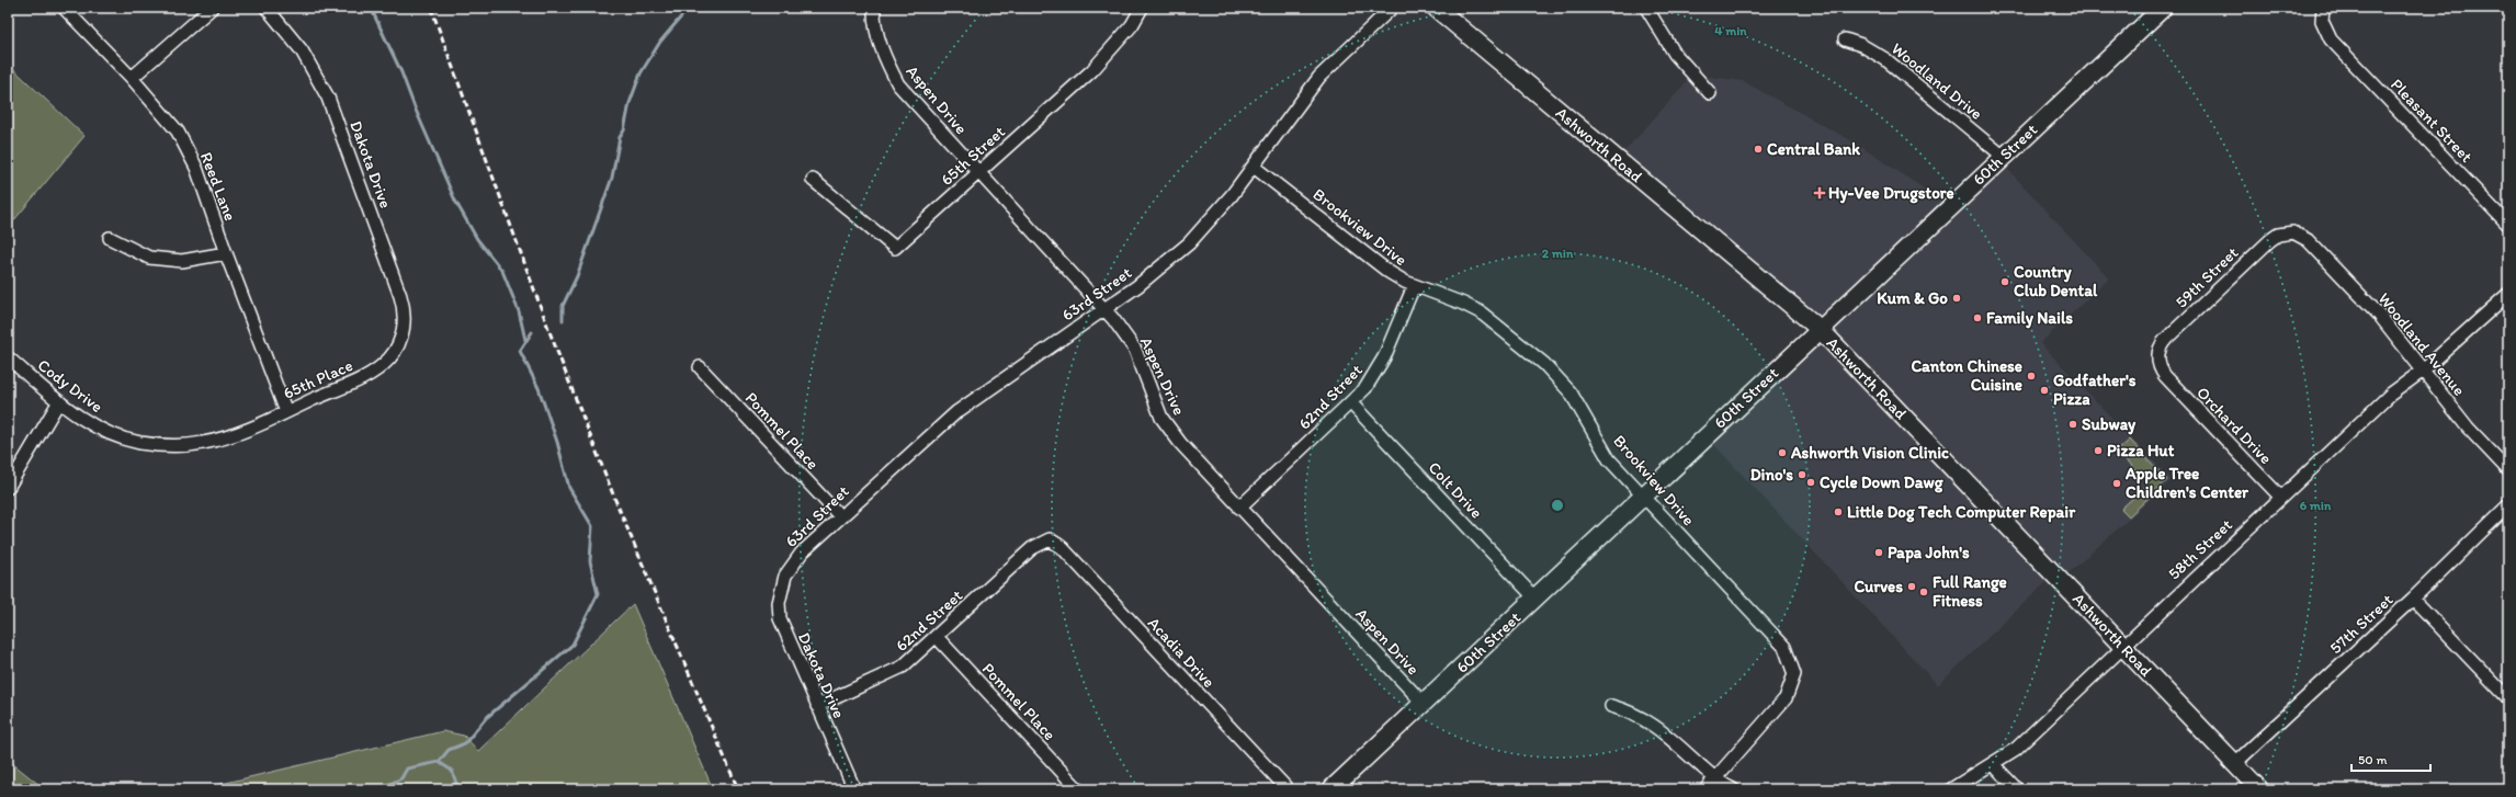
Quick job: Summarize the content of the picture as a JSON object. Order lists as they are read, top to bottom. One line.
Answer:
{"streets":{"main road":["Ashworth Road","60th Street"],"street":["Woodland Drive","Aspen Drive","Pleasant Street","65th Street","Dakota Drive","Reed Lane","Brookview Drive","59th Street","63rd Street","Woodland Avenue","65th Place","Cody Drive","62nd Street","Orchard Drive","Pommel Place","Colt Drive","58th Street","57th Street","Acadia Drive"]},"crossings":[["Woodland Drive","60th Street"],["Aspen Drive","60th Street"],["Aspen Drive","65th Street"],["Aspen Drive","63rd Street"],["Aspen Drive","62nd Street"],["Ashworth Road","60th Street"],["Ashworth Road","58th Street"],["Ashworth Road","57th Street"],["60th Street","Brookview Drive"],["60th Street","Colt Drive"],["Dakota Drive","63rd Street"],["Dakota Drive","65th Place"],["Dakota Drive","62nd Street"],["Reed Lane","65th Place"],["Brookview Drive","63rd Street"],["Brookview Drive","62nd Street"],["59th Street","Woodland Avenue"],["59th Street","Orchard Drive"],["63rd Street","Pommel Place"],["Woodland Avenue","58th Street"],["65th Place","Cody Drive"],["62nd Street","Pommel Place"],["62nd Street","Colt Drive"],["62nd Street","Acadia Drive"],["Orchard Drive","58th Street"]],"places":{"other":["Central Bank","Country Club Dental","Kum & Go","Family Nails","Canton Chinese Cuisine","Godfather's Pizza","Subway","Pizza Hut","Ashworth Vision Clinic","Dino's","Cycle Down Dawg","Apple Tree Children's Center","Little Dog Tech Computer Repair","Papa John's","Curves","Full Range Fitness"],"health":["Hy-Vee Drugstore"]},"scale_bar":"50 m","rings":["4 min","2 min","6 min"]}
